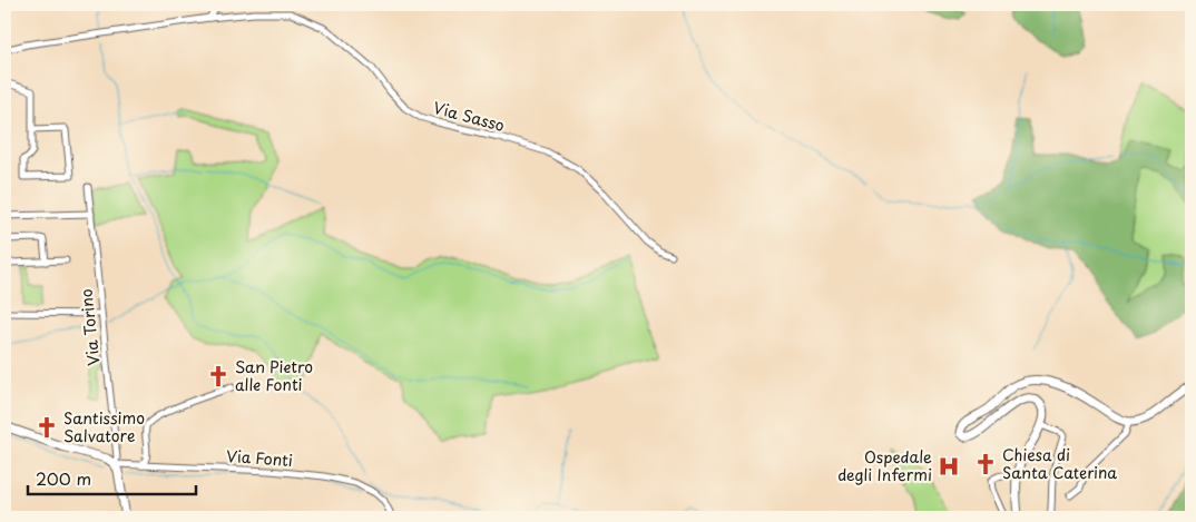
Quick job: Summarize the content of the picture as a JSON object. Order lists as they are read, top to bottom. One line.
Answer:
{"streets":{"street":["Via Sasso","Via Torino","Via Fonti"]},"crossings":[["Via Torino","Via Fonti"]],"places":{"church":["San Pietro alle Fonti","Santissimo Salvatore","Chiesa di Santa Caterina"],"hospital":["Ospedale degli Infermi"]},"scale_bar":"200 m"}
